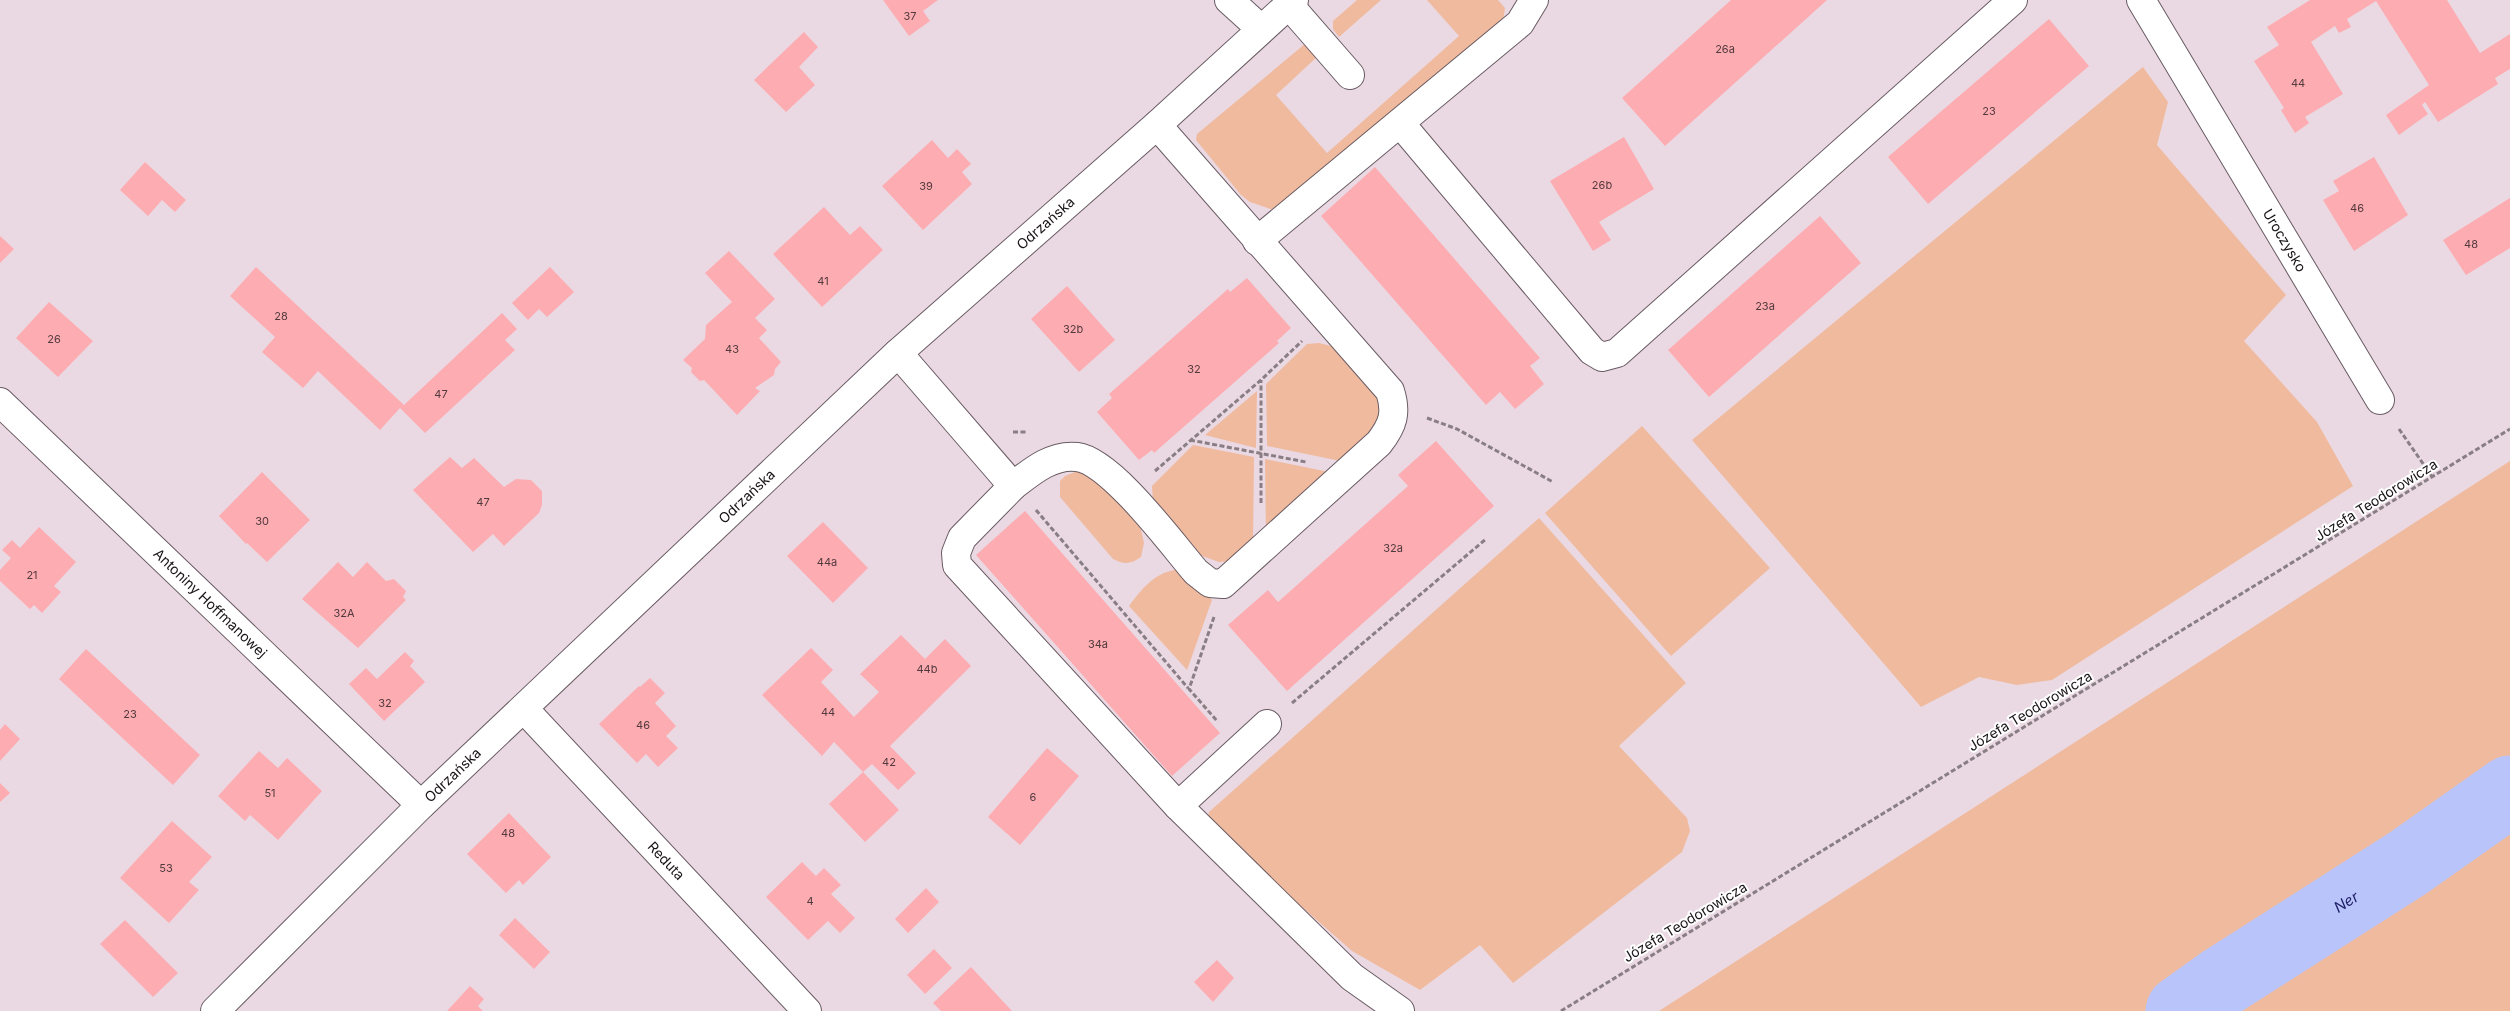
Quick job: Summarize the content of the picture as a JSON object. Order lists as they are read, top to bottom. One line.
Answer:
{"streets":{"street":["Odrzańska","Uroczysko","Antoniny Hoffmanowej","Reduta"],"path":["Józefa Teodorowicza"]},"crossings":[["Odrzańska","Antoniny Hoffmanowej"],["Odrzańska","Reduta"]],"water":["Ner"],"house_numbers":["37","26a","44","23","26b","39","46","48","41","23a","28","32b","26","43","32","47","47","30","32a","44a","21","32A","34a","44b","32","44","23","46","42","51","6","48","53","4"]}
